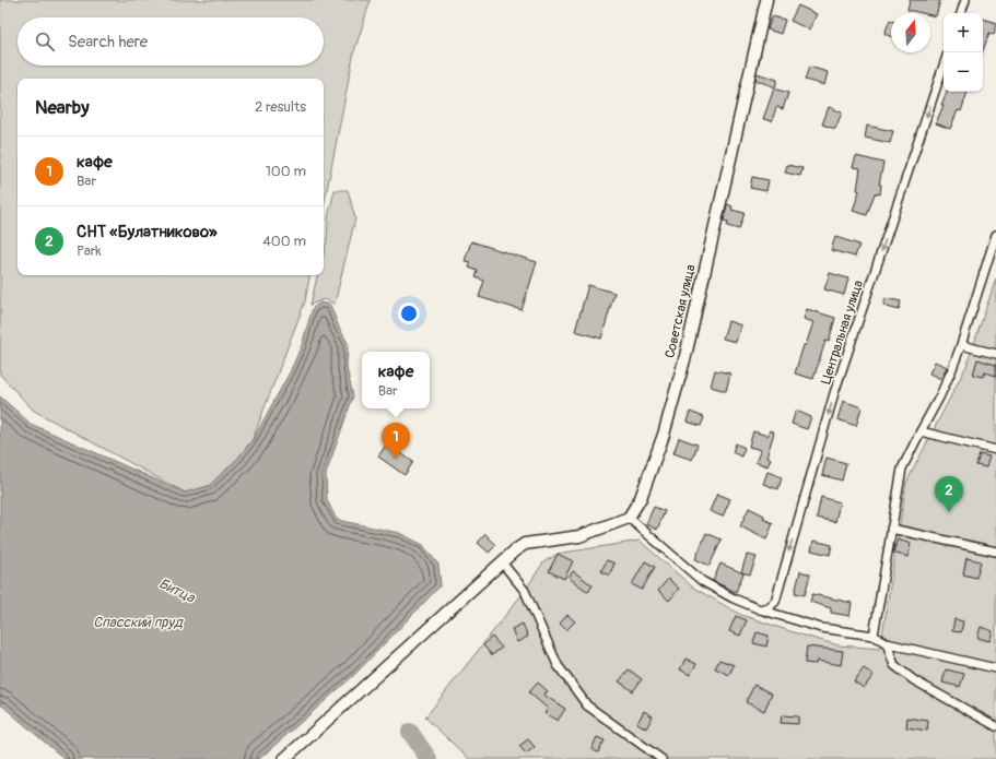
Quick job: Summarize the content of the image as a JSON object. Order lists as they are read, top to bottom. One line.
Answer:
{"streets":{"street":["Советская улица","Центральная улица"]},"one_way":["Центральная улица"],"water":["Битца","Спасский пруд"],"north":"top","page":{"map_buttons":["+","−"],"search":"Search here","heading":["Nearby","2 results"],"list":[{"mark":"1","name":"кафе","note":"Bar","value":"100 m"},{"mark":"2","name":"СНТ «Булатниково»","note":"Park","value":"400 m"}],"popup":["кафе","Bar"],"pins":["1","2"]}}
